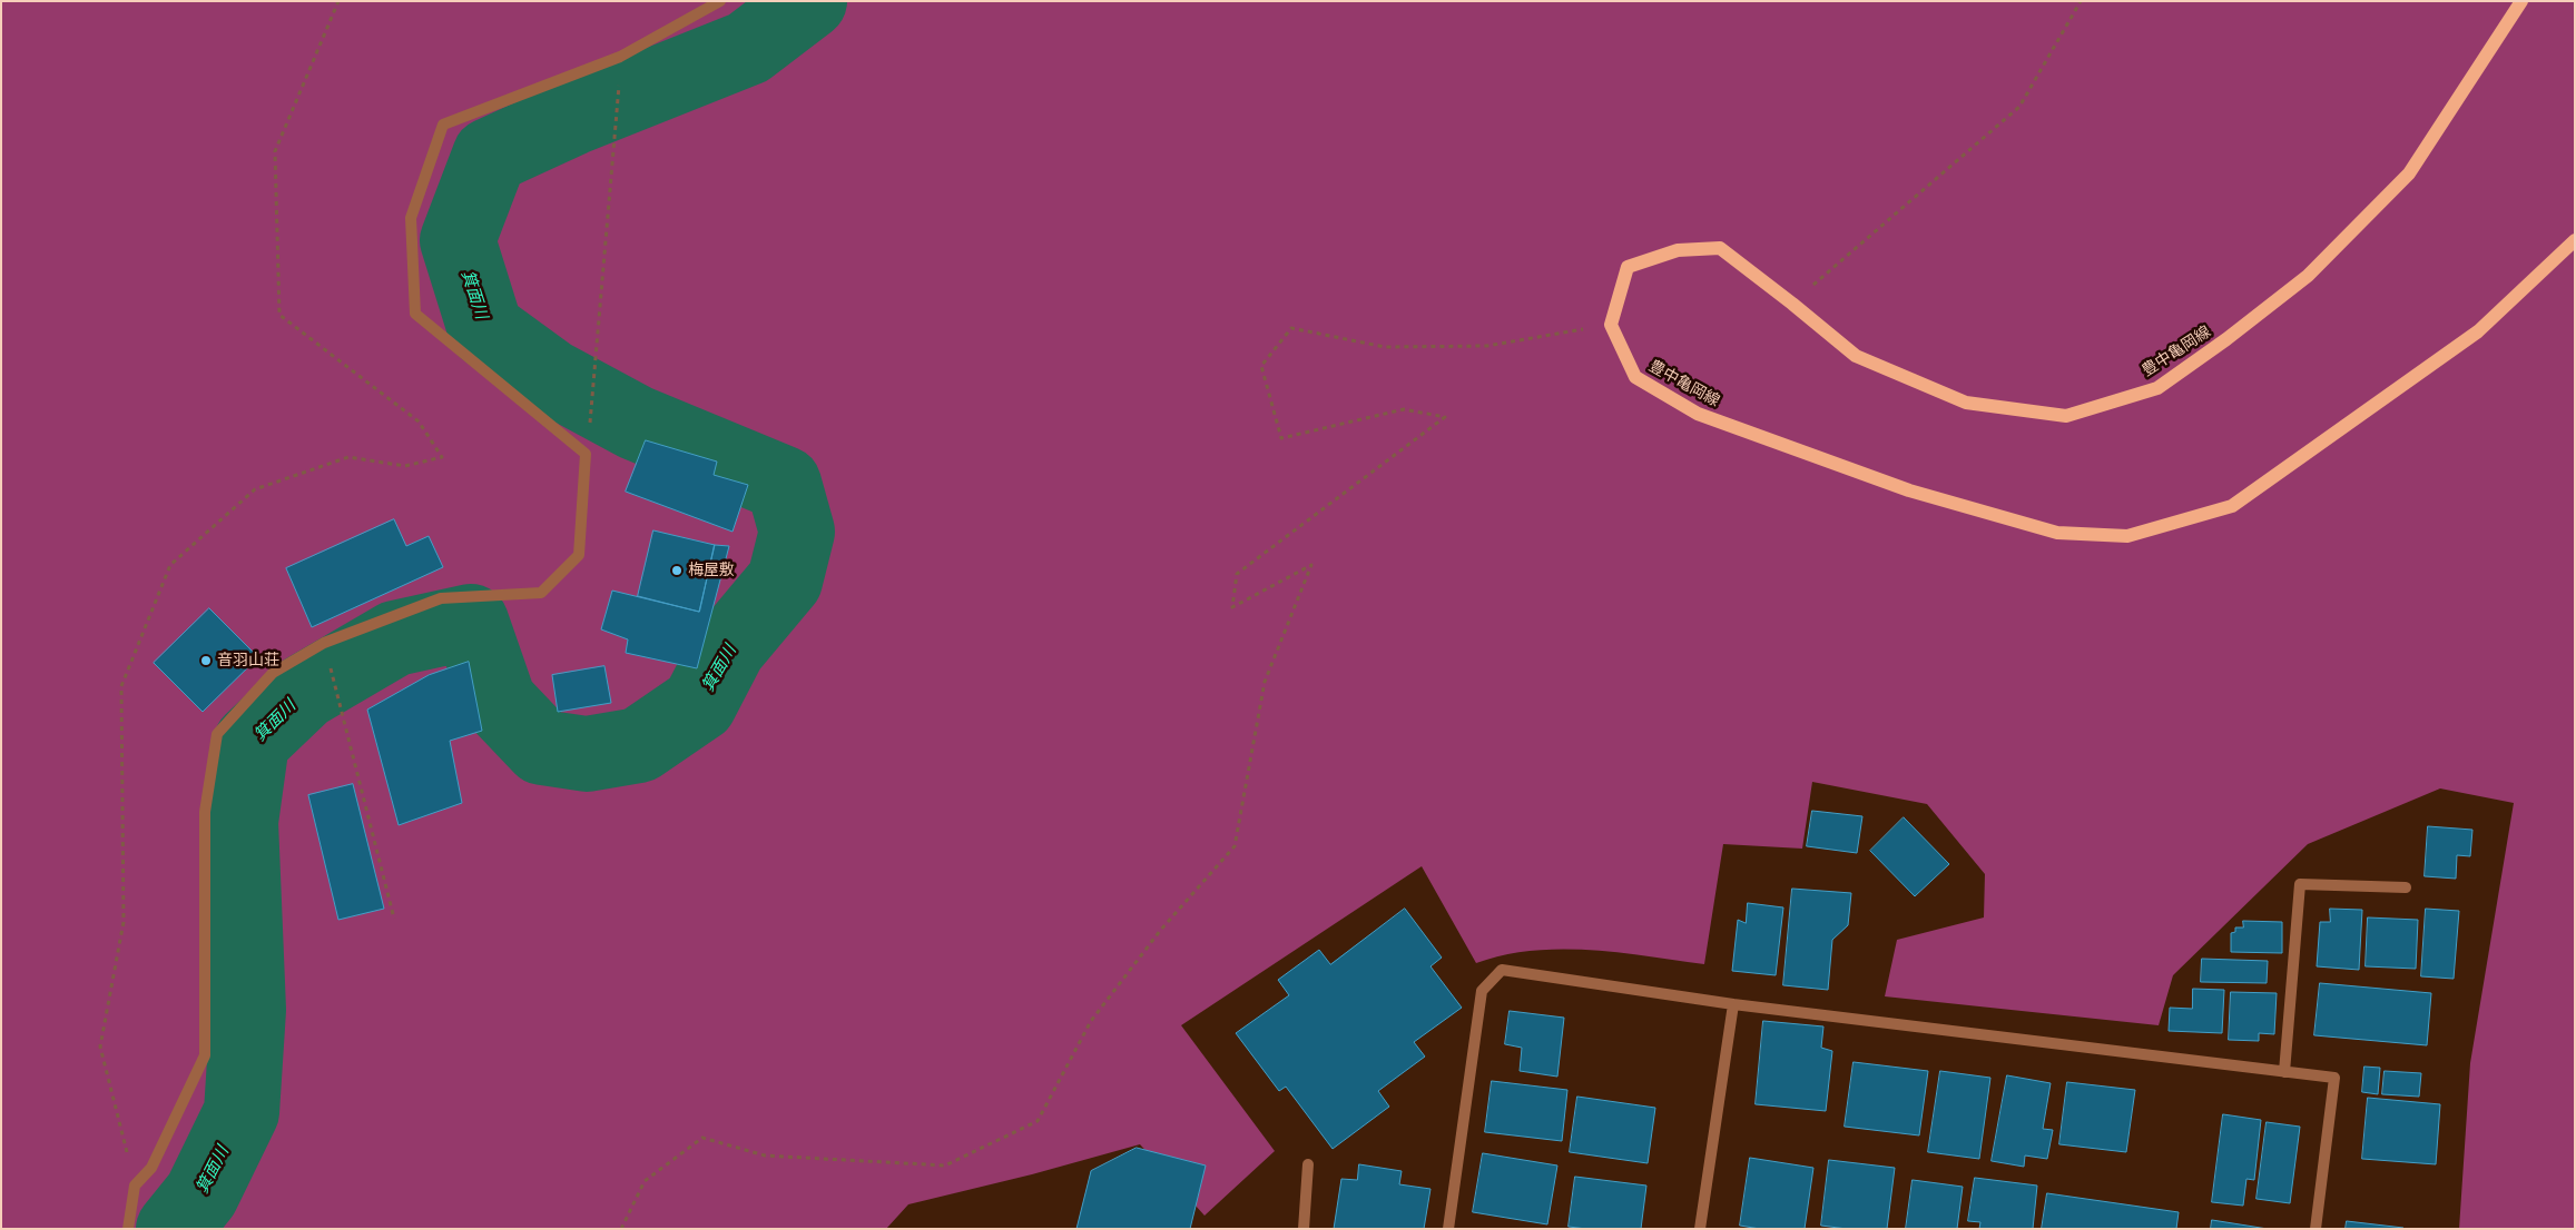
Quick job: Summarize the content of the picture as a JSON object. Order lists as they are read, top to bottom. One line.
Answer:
{"streets":{"main road":["豊中亀岡線"]},"water":["箕面川"],"places":["梅屋敷","音羽山荘"]}
